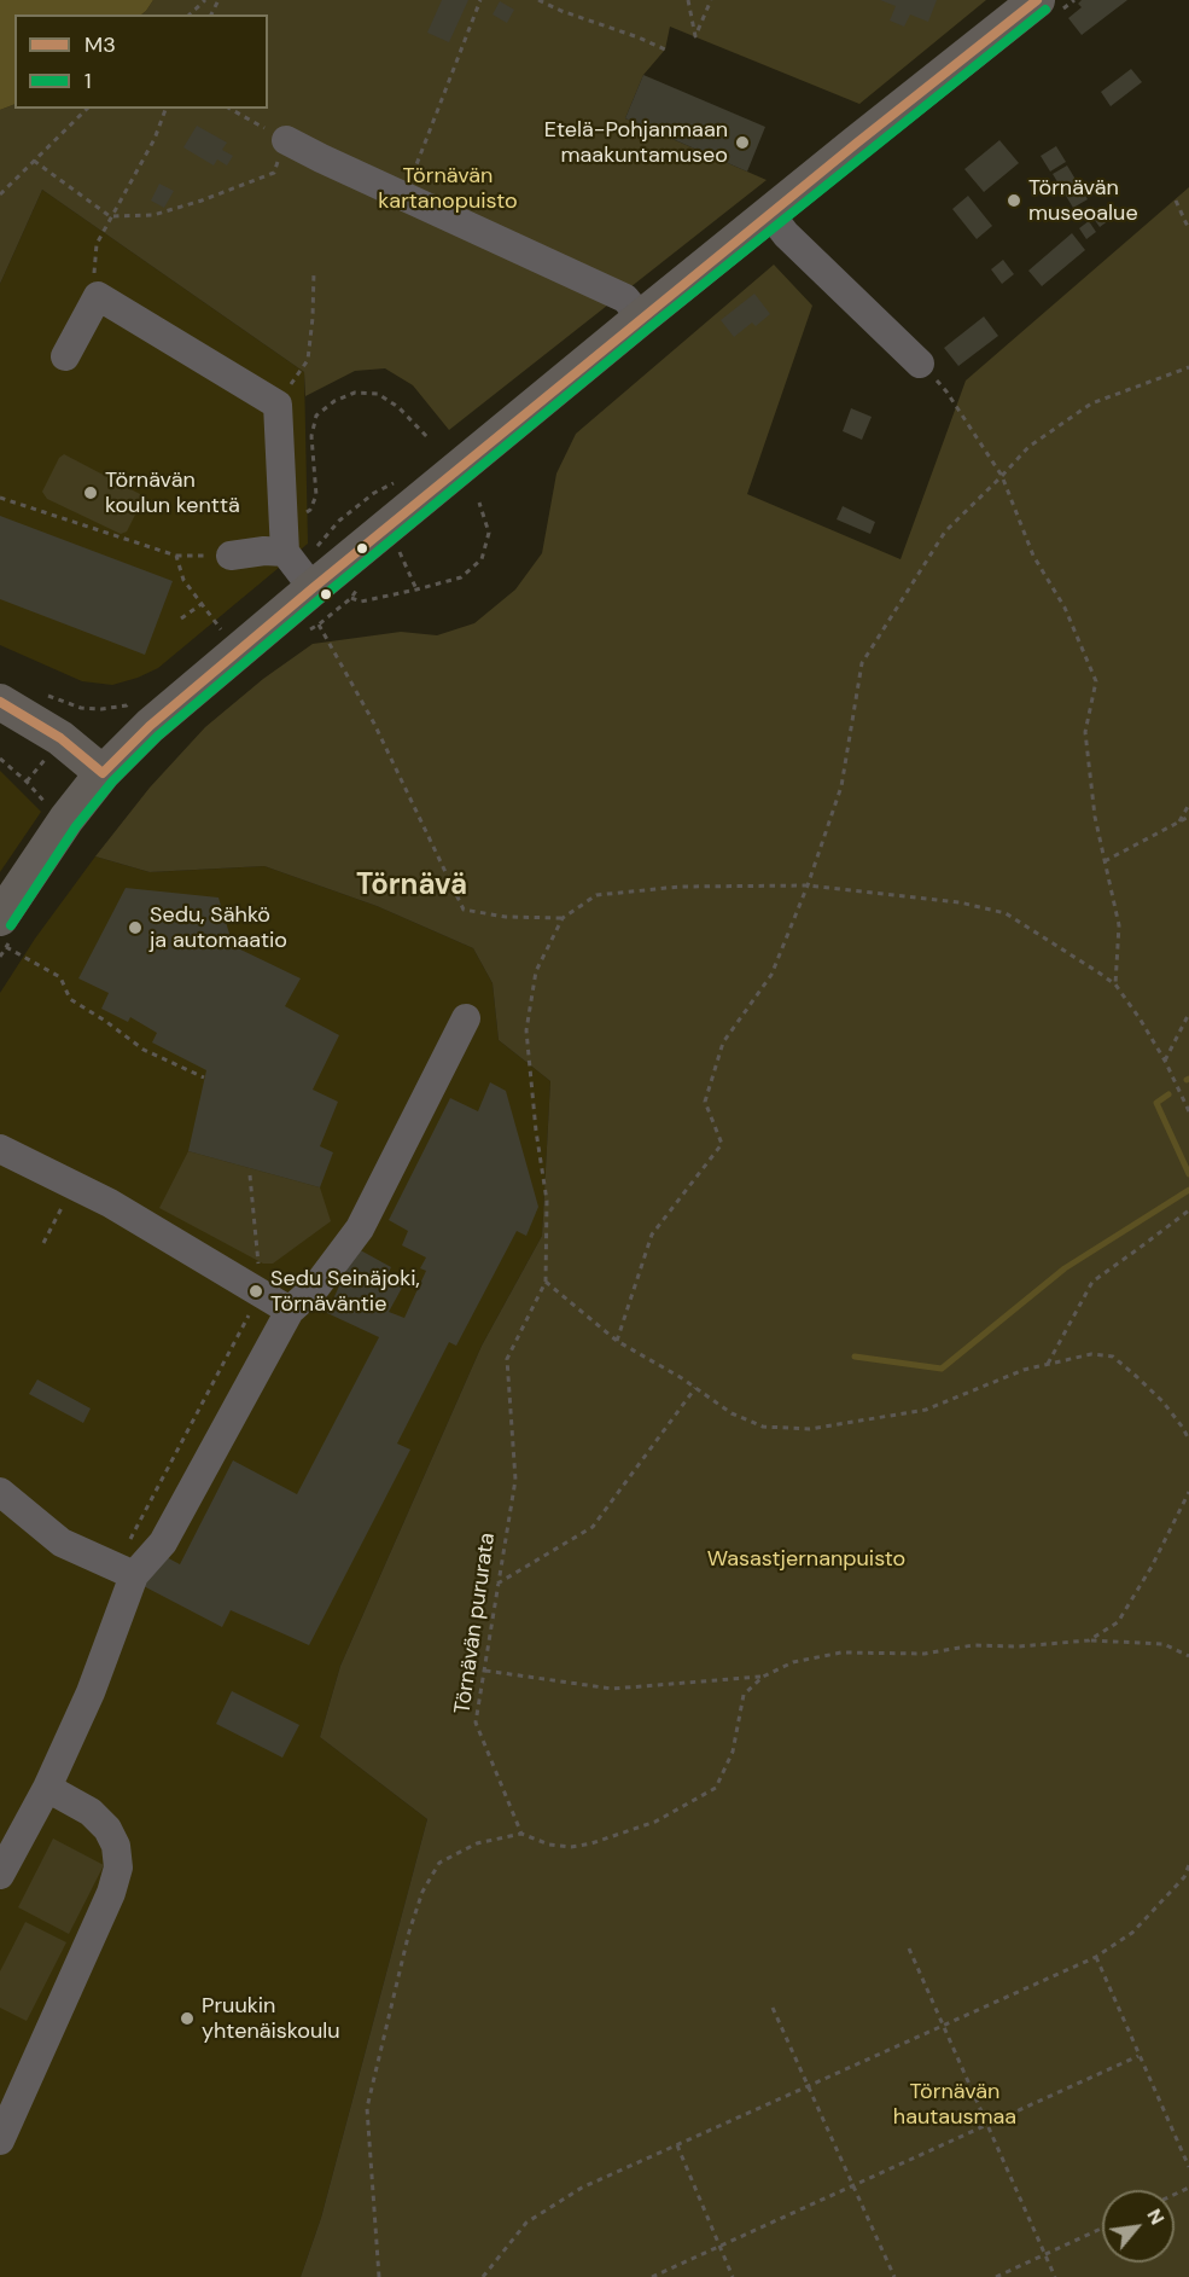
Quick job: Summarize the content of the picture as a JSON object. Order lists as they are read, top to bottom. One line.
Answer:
{"streets":{"path":["Törnävän pururata"]},"districts":["Törnävä"],"parks":["Törnävän kartanopuisto","Wasastjernanpuisto","Törnävän hautausmaa"],"places":["Etelä-Pohjanmaan maakuntamuseo","Törnävän museoalue","Törnävän koulun kenttä","Sedu, Sähkö ja automaatio","Sedu Seinäjoki, Törnäväntie","Pruukin yhtenäiskoulu"],"lines":["transit line M3","transit line 1"],"legend":["M3","1"],"north":"top right"}
